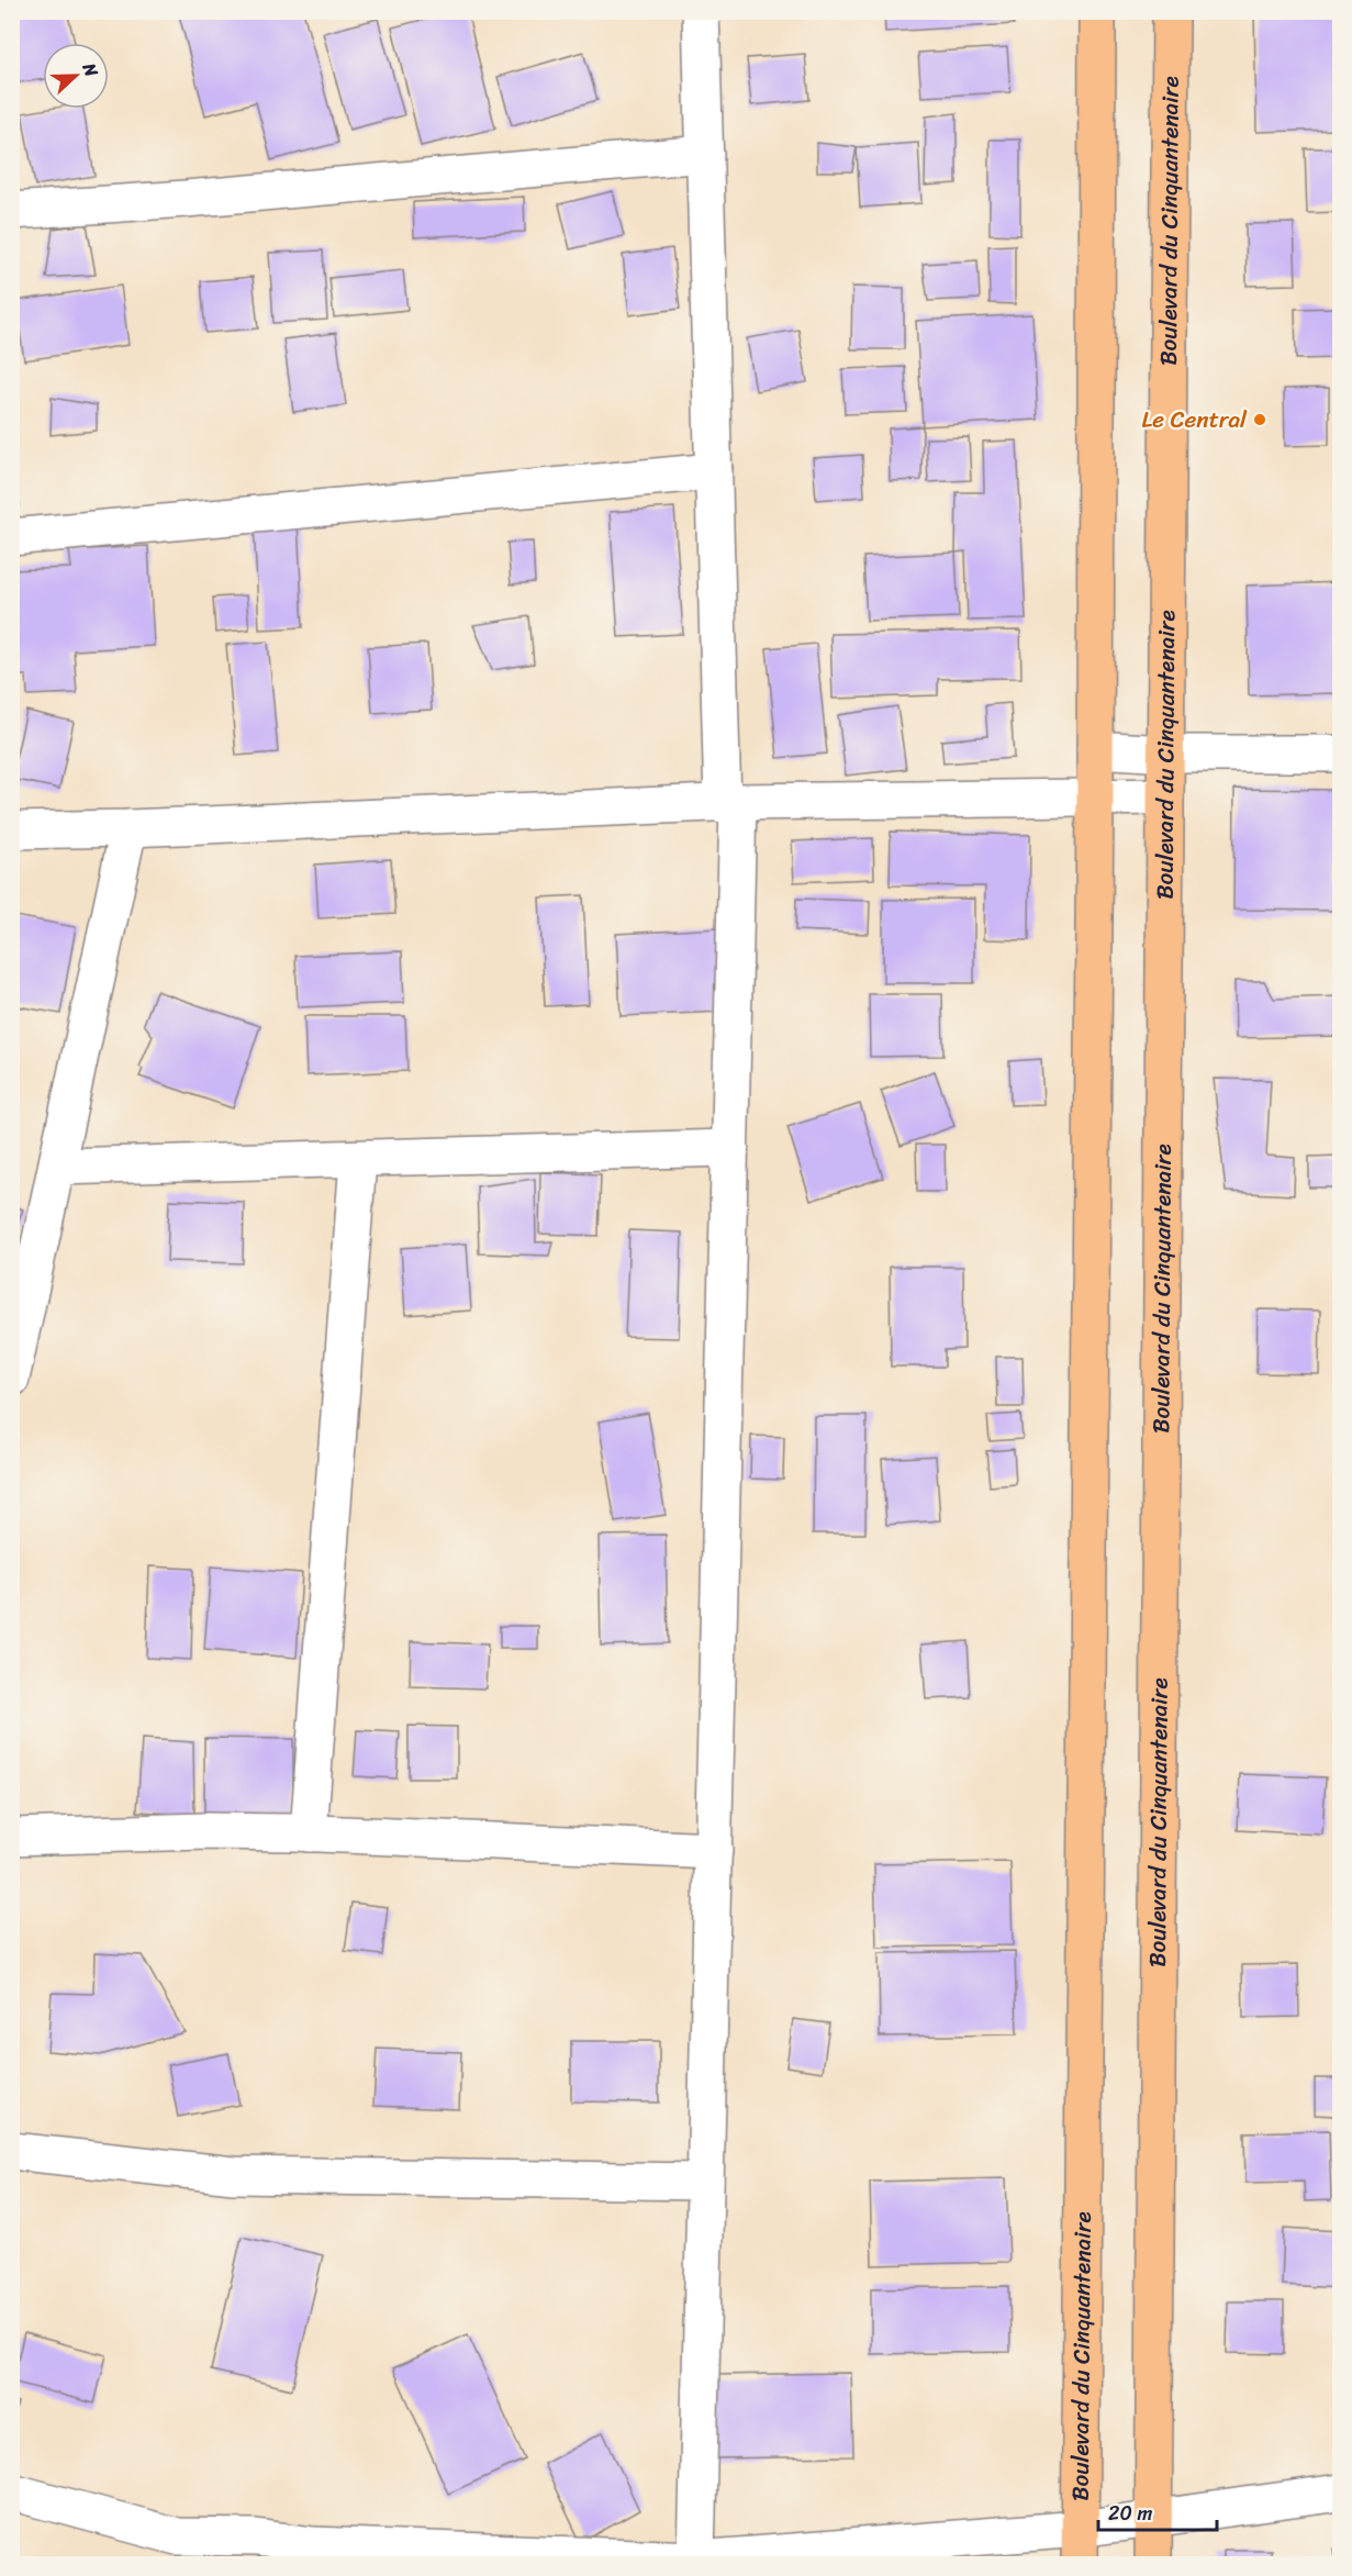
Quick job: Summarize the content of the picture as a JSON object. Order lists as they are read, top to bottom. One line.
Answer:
{"streets":{"main road":["Boulevard du Cinquantenaire"]},"places":["Le Central"],"scale_bar":"20 m","north":"right"}
